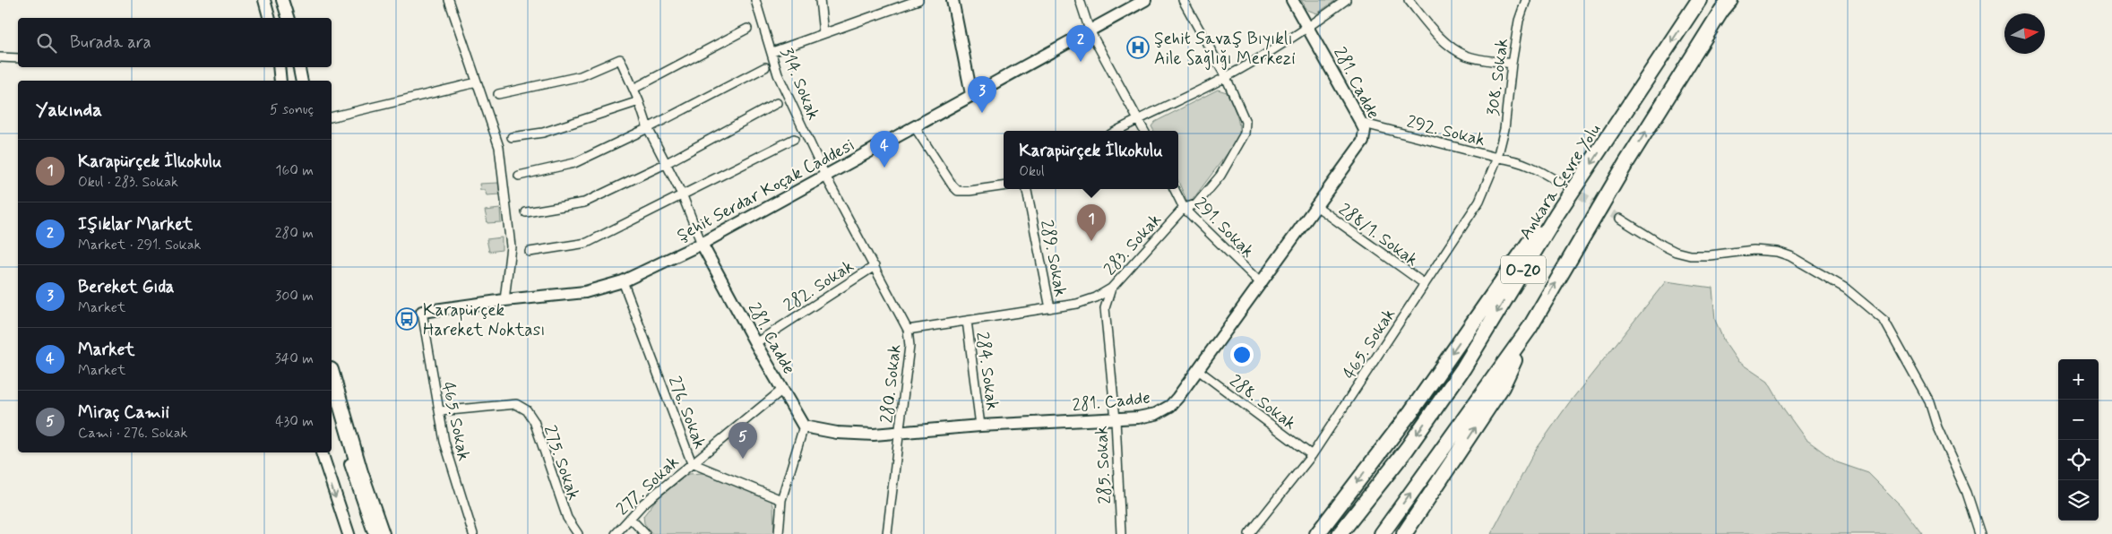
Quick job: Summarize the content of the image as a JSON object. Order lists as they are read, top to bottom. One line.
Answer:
{"streets":{"highway":["Ankara Çevre Yolu","O-20"],"street":["308. Sokak","281. Cadde","314. Sokak","292. Sokak","Şehit Serdar Koçak Caddesi","291. Sokak","288/1. Sokak","283. Sokak","289. Sokak","282. Sokak","465. Sokak","284. Sokak","280. Sokak","288. Sokak","276. Sokak","275. Sokak","285. Sokak","277. Sokak"]},"crossings":[["308. Sokak","292. Sokak"],["308. Sokak","465. Sokak"],["281. Cadde","292. Sokak"],["281. Cadde","Şehit Serdar Koçak Caddesi"],["281. Cadde","291. Sokak"],["281. Cadde","288/1. Sokak"],["281. Cadde","282. Sokak"],["281. Cadde","284. Sokak"],["281. Cadde","280. Sokak"],["281. Cadde","288. Sokak"],["281. Cadde","285. Sokak"],["281. Cadde","277. Sokak"],["314. Sokak","Şehit Serdar Koçak Caddesi"],["314. Sokak","280. Sokak"],["292. Sokak","465. Sokak"],["Şehit Serdar Koçak Caddesi","465. Sokak"],["Şehit Serdar Koçak Caddesi","280. Sokak"],["Şehit Serdar Koçak Caddesi","276. Sokak"],["291. Sokak","283. Sokak"],["288/1. Sokak","465. Sokak"],["283. Sokak","289. Sokak"],["283. Sokak","284. Sokak"],["283. Sokak","280. Sokak"],["283. Sokak","285. Sokak"],["282. Sokak","280. Sokak"],["465. Sokak","288. Sokak"],["465. Sokak","275. Sokak"],["276. Sokak","277. Sokak"]],"places":{"hospital":["Şehit Savaş Bıyıklı Aile Sağlığı Merkezi"],"bus stop":["Karapürçek Hareket Noktası"]},"north":"right","page":{"search":"Burada ara","pins":["2","3","4","1","5"],"heading":["Yakında","5 sonuç"],"popup":["Karapürçek İlkokulu","Okul"],"list":[{"mark":"1","name":"Karapürçek İlkokulu","note":"Okul · 283. Sokak","value":"160 m"},{"mark":"2","name":"Işıklar Market","note":"Market · 291. Sokak","value":"280 m"},{"mark":"3","name":"Bereket Gıda","note":"Market","value":"300 m"},{"mark":"4","name":"Market","note":"Market","value":"340 m"},{"mark":"5","name":"Miraç Camii","note":"Cami · 276. Sokak","value":"430 m"}],"map_buttons":["+","−"]}}
